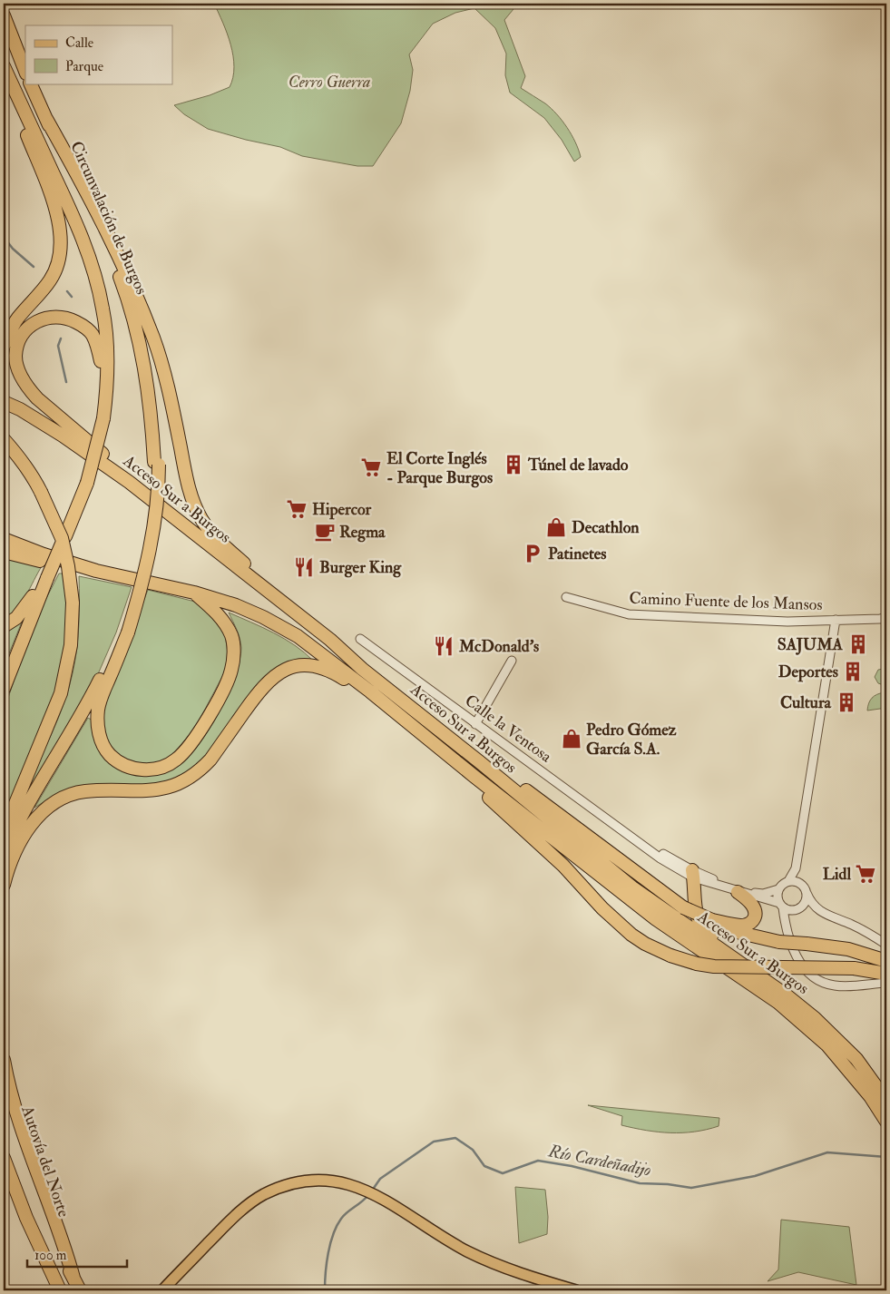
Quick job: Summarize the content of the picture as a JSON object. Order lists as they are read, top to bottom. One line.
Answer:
{"streets":{"highway":["Circunvalación de Burgos","Acceso Sur a Burgos","Autovía del Norte"],"street":["Camino Fuente de los Mansos","Calle la Ventosa"]},"water":["Río Cardeñadijo"],"parks":["Cerro Guerra"],"places":{"building":["Túnel de lavado","SAJUMA","Deportes","Cultura"],"supermarket":["El Corte Inglés - Parque Burgos","Hipercor","Lidl"],"shop":["Decathlon","Pedro Gómez García S.A."],"cafe":["Regma"],"parking":["Patinetes"],"restaurant":["Burger King","McDonald's"]},"legend":["Calle","Parque"],"scale_bar":"100 m"}
